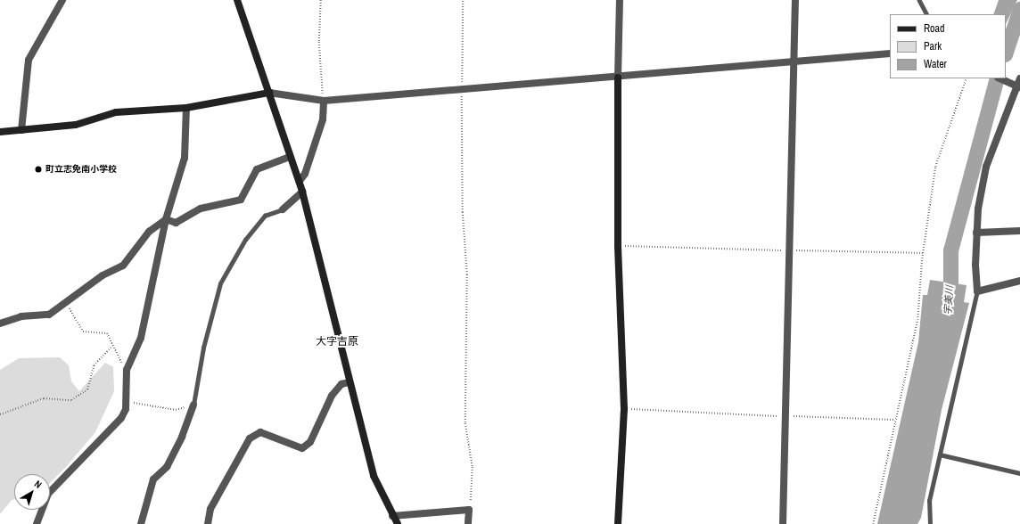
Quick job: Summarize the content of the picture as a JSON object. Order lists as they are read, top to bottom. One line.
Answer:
{"districts":["大字吉原"],"water":["宇美川"],"places":["町立志免南小学校"],"legend":["Road","Park","Water"],"north":"top right"}
